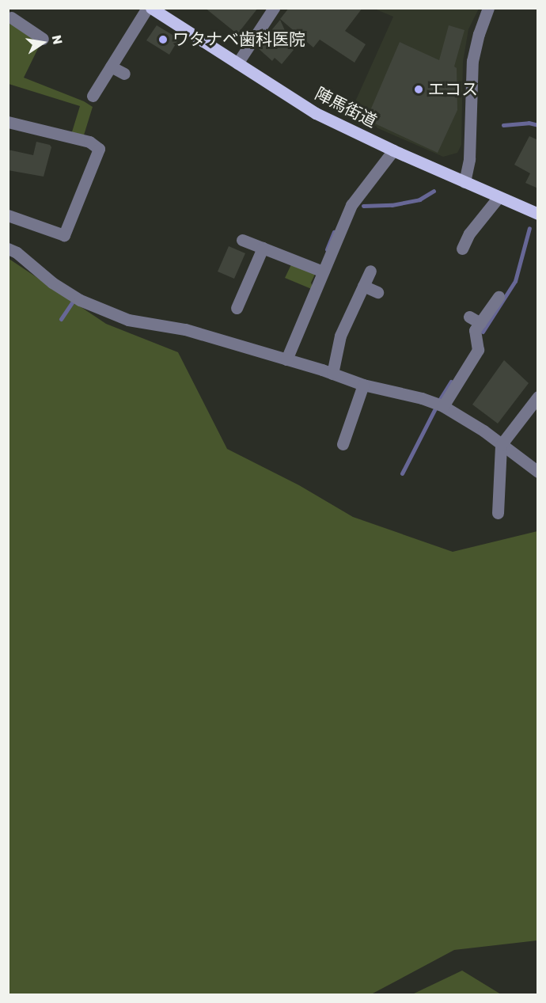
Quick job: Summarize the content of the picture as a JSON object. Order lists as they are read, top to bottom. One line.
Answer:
{"streets":{"main road":["陣馬街道"]},"places":["ワタナベ歯科医院","エコス"],"north":"right"}
